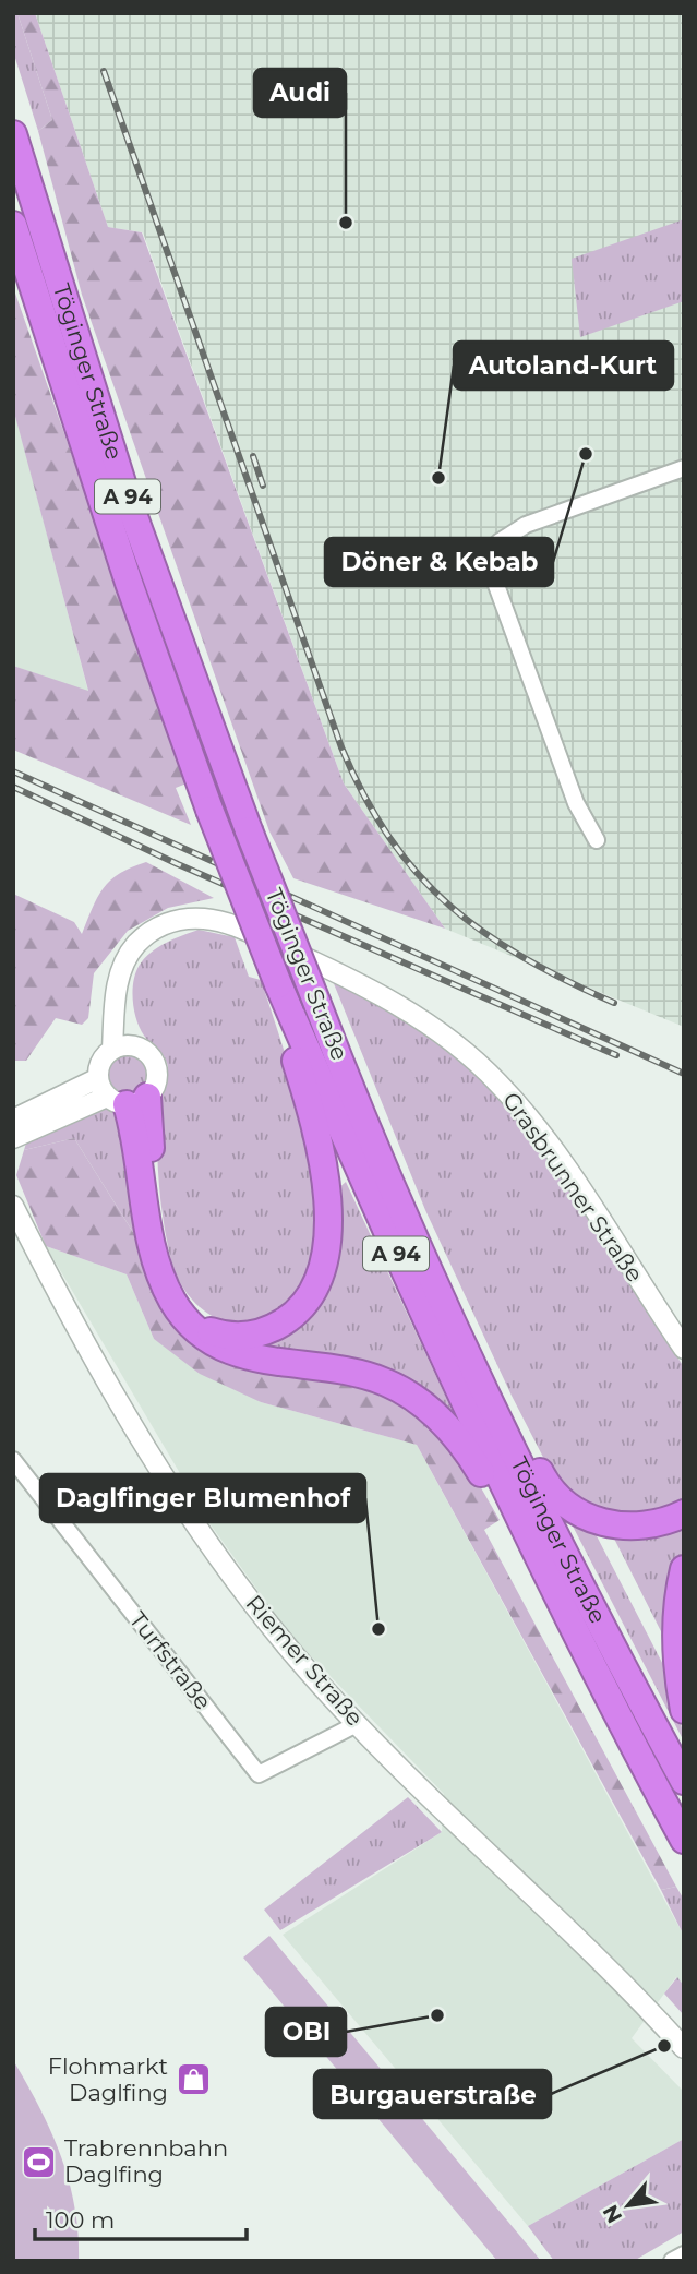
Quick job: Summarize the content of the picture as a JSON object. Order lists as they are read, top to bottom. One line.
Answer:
{"streets":{"highway":["Töginger Straße","A 94"],"street":["Grasbrunner Straße","Turfstraße","Riemer Straße"]},"crossings":[["Turfstraße","Riemer Straße"]],"places":{"other":["Audi","Döner & Kebab","Autoland-Kurt","Daglfinger Blumenhof","OBI","Burgauerstraße"],"shop":["Flohmarkt Daglfing"],"sports":["Trabrennbahn Daglfing"]},"scale_bar":"100 m","north":"bottom left"}
